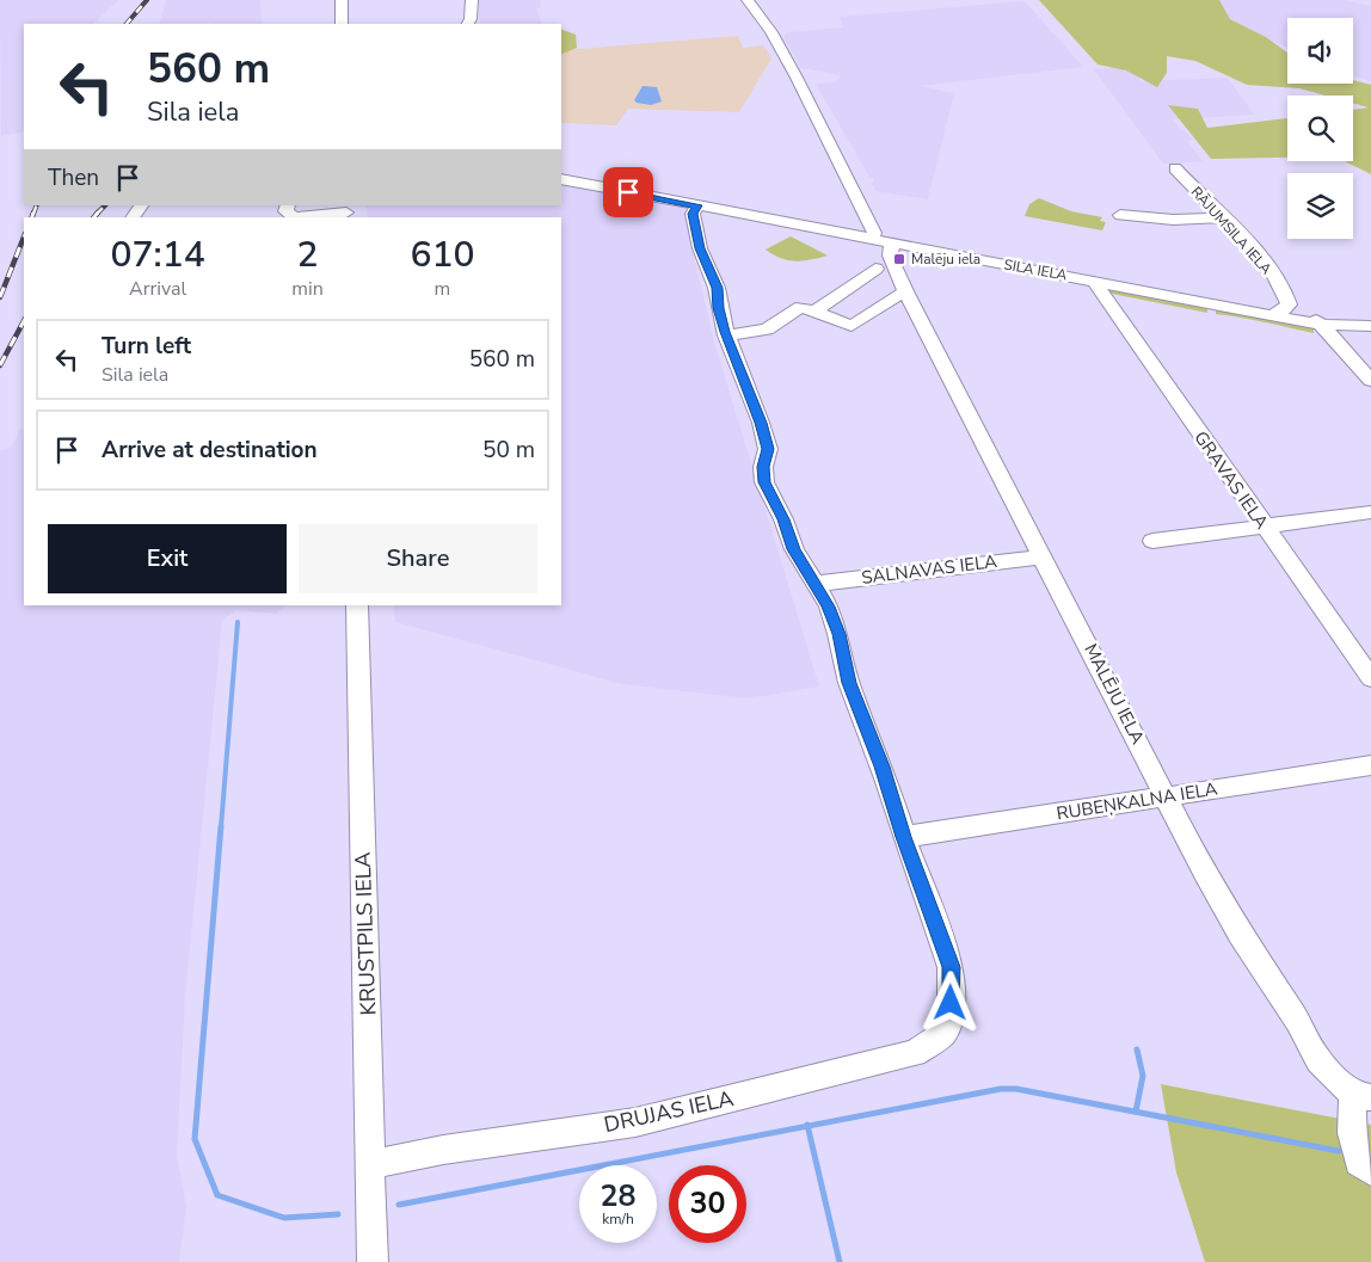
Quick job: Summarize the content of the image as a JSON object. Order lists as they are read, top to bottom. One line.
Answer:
{"streets":{"street":["RĀJUMSILA IELA","SILA IELA","GRAVAS IELA","SALNAVAS IELA","MALĒJU IELA","RUBEŅKALNA IELA","KRUSTPILS IELA","DRUJAS IELA"]},"crossings":[["RĀJUMSILA IELA","SILA IELA"],["SILA IELA","GRAVAS IELA"],["SILA IELA","MALĒJU IELA"],["SALNAVAS IELA","MALĒJU IELA"],["MALĒJU IELA","RUBEŅKALNA IELA"],["RUBEŅKALNA IELA","DRUJAS IELA"],["KRUSTPILS IELA","DRUJAS IELA"]],"places":{"transit":["Malēju iela"]},"page":{"turn":["560 m","Sila iela"],"then":"Then","eta":["07:14","Arrival","2","min","610","m"],"list":[{"name":"Turn left","note":"Sila iela","value":"560 m"},{"name":"Arrive at destination","value":"50 m"}],"buttons":["Exit","Share"],"speed":"28 km/h","limit":"30"}}
